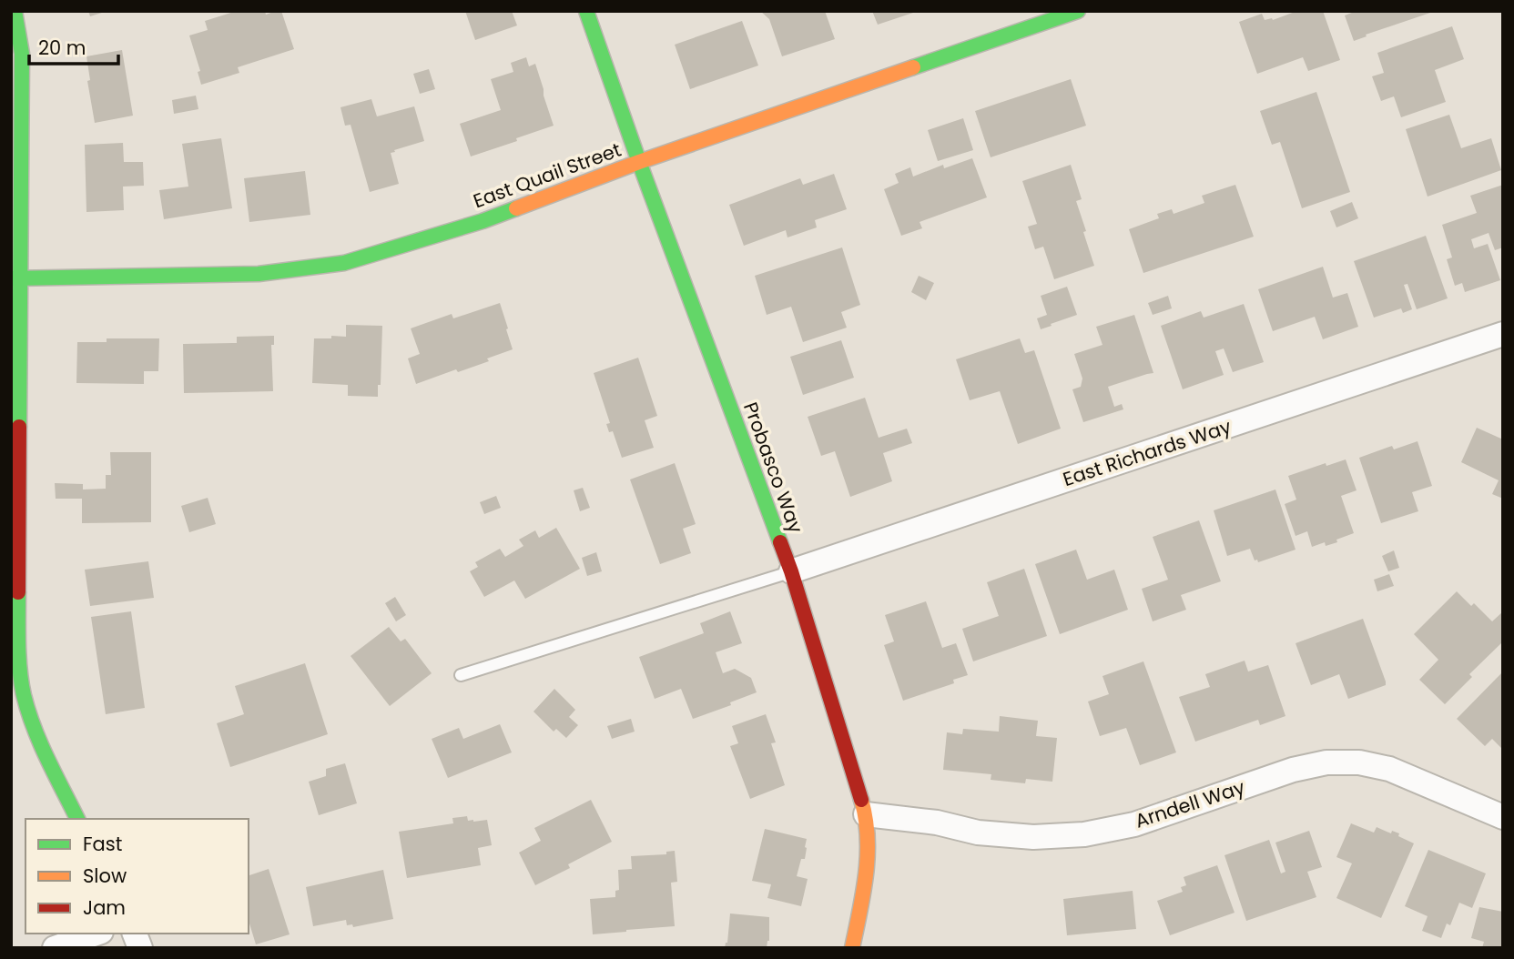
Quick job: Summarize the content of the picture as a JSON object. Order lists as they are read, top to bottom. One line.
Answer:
{"streets":{"street":["East Quail Street","East Richards Way","Probasco Way","Arndell Way"]},"crossings":[["East Quail Street","Probasco Way"],["East Richards Way","Probasco Way"],["Probasco Way","Arndell Way"]],"legend":["Fast","Slow","Jam"],"scale_bar":"20 m"}
